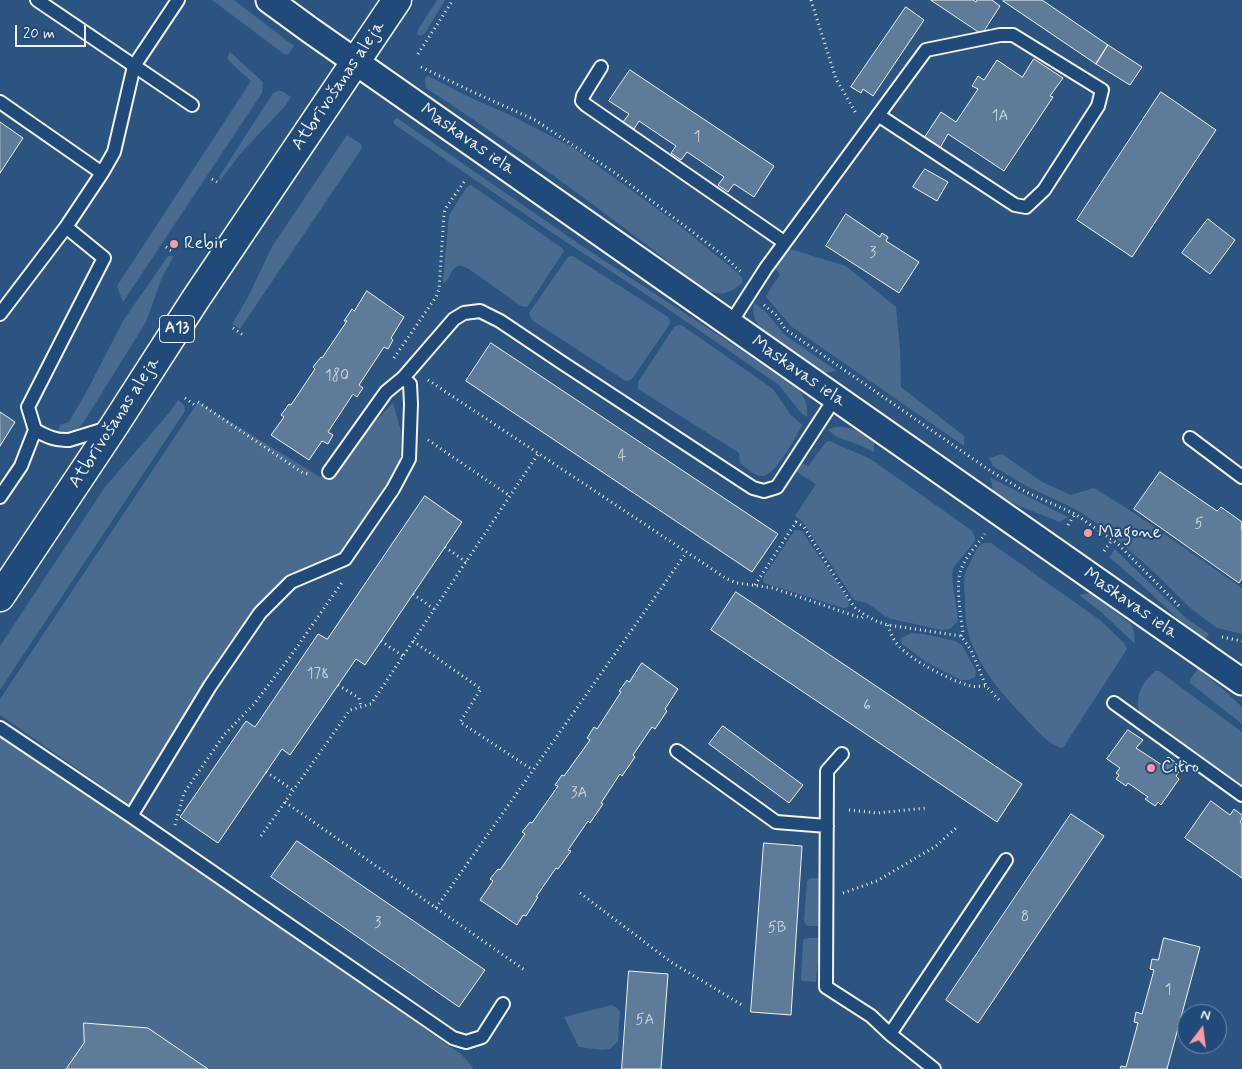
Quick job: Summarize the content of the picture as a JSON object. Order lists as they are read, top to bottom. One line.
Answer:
{"streets":{"main road":["Atbrīvošanas aleja","A13"],"street":["Maskavas iela"]},"crossings":[["Atbrīvošanas aleja","Maskavas iela"]],"places":["Rebir","Magone","Citro"],"house_numbers":["1A","1","3","180","4","5","178","6","3A","8","3","5B","1","5A"],"scale_bar":"20 m","north":"top"}
